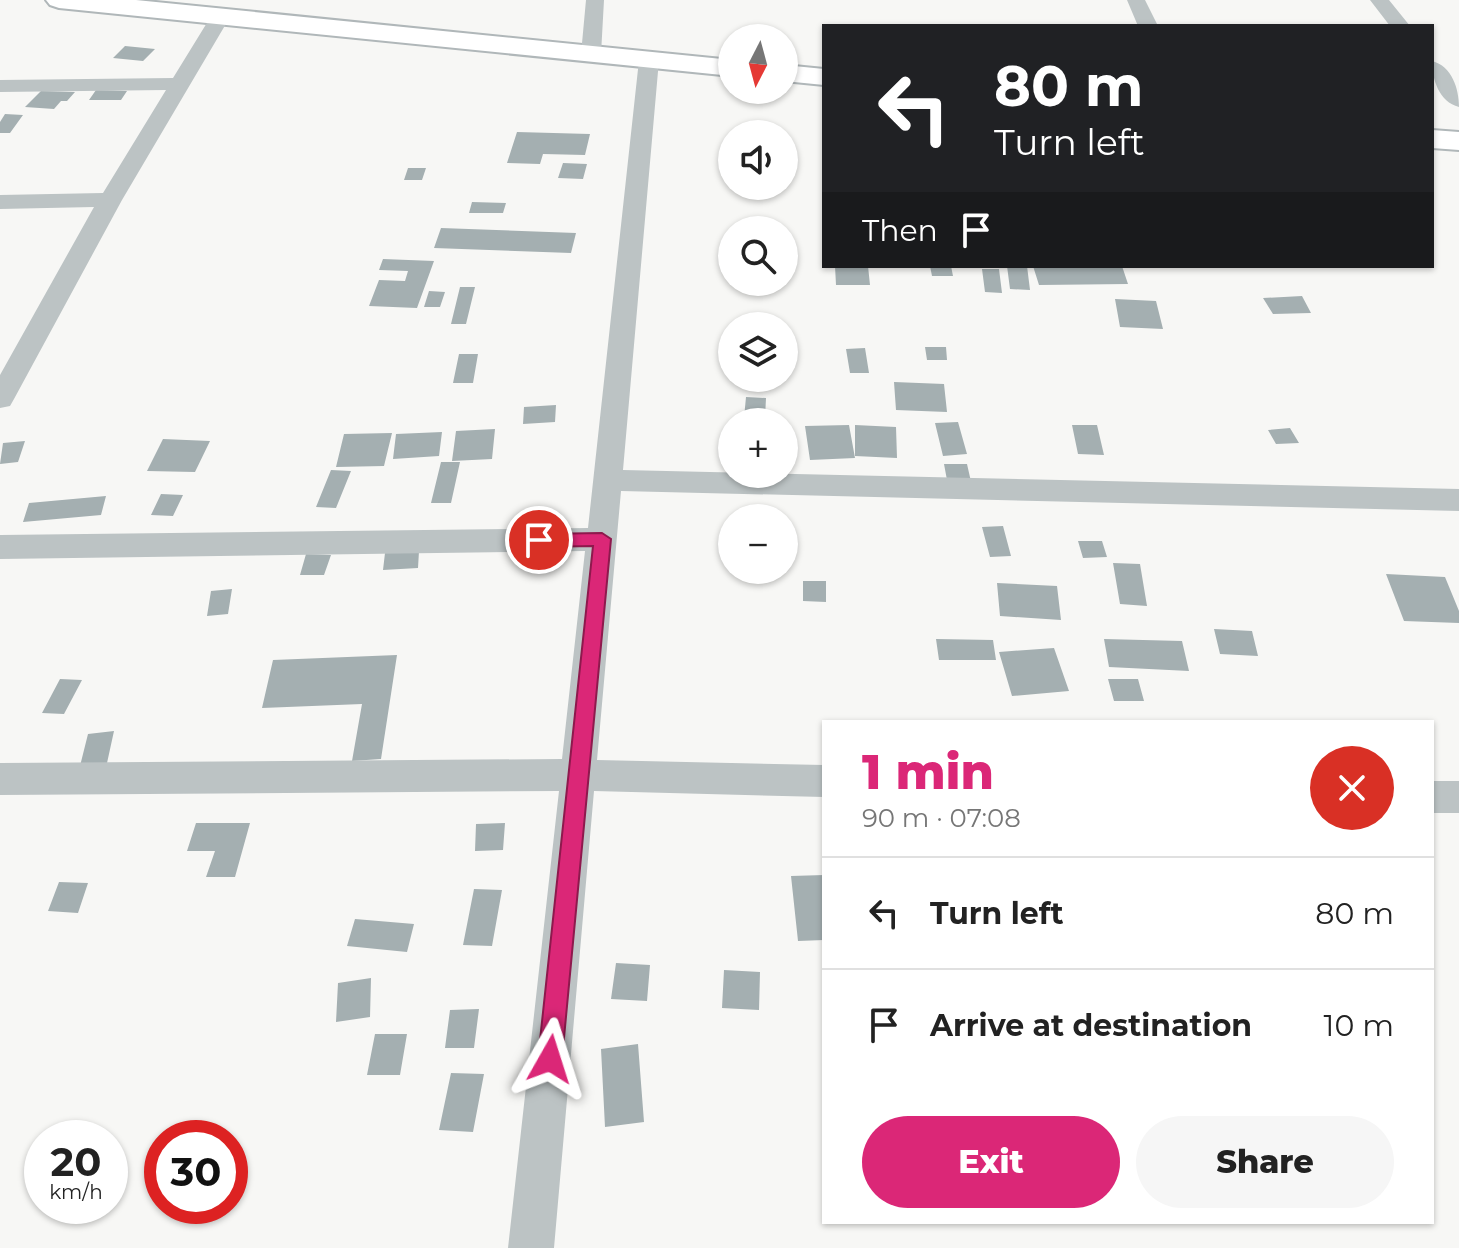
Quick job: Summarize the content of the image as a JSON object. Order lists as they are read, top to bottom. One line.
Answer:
{"north":"bottom","page":{"map_buttons":["+","−"],"turn":["80 m","Turn left"],"then":"Then","heading":["1 min","90 m · 07:08"],"list":[{"name":"Turn left","value":"80 m"},{"name":"Arrive at destination","value":"10 m"}],"buttons":["Exit","Share"],"speed":"20 km/h","limit":"30"}}
